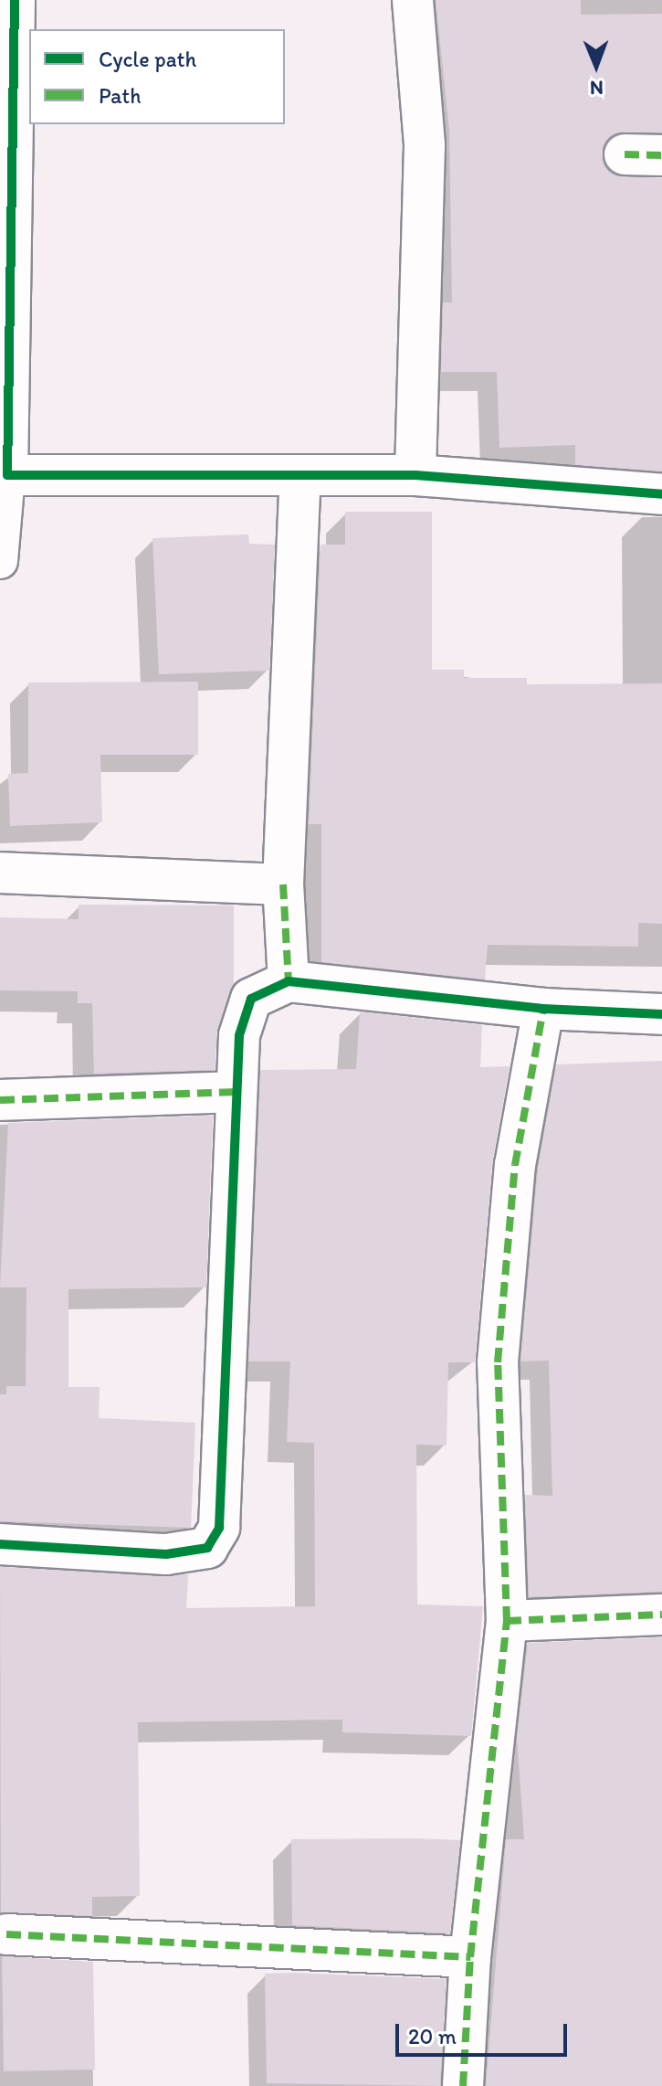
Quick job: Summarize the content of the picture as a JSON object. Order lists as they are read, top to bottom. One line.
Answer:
{"legend":["Cycle path","Path"],"scale_bar":"20 m","north":"bottom"}
